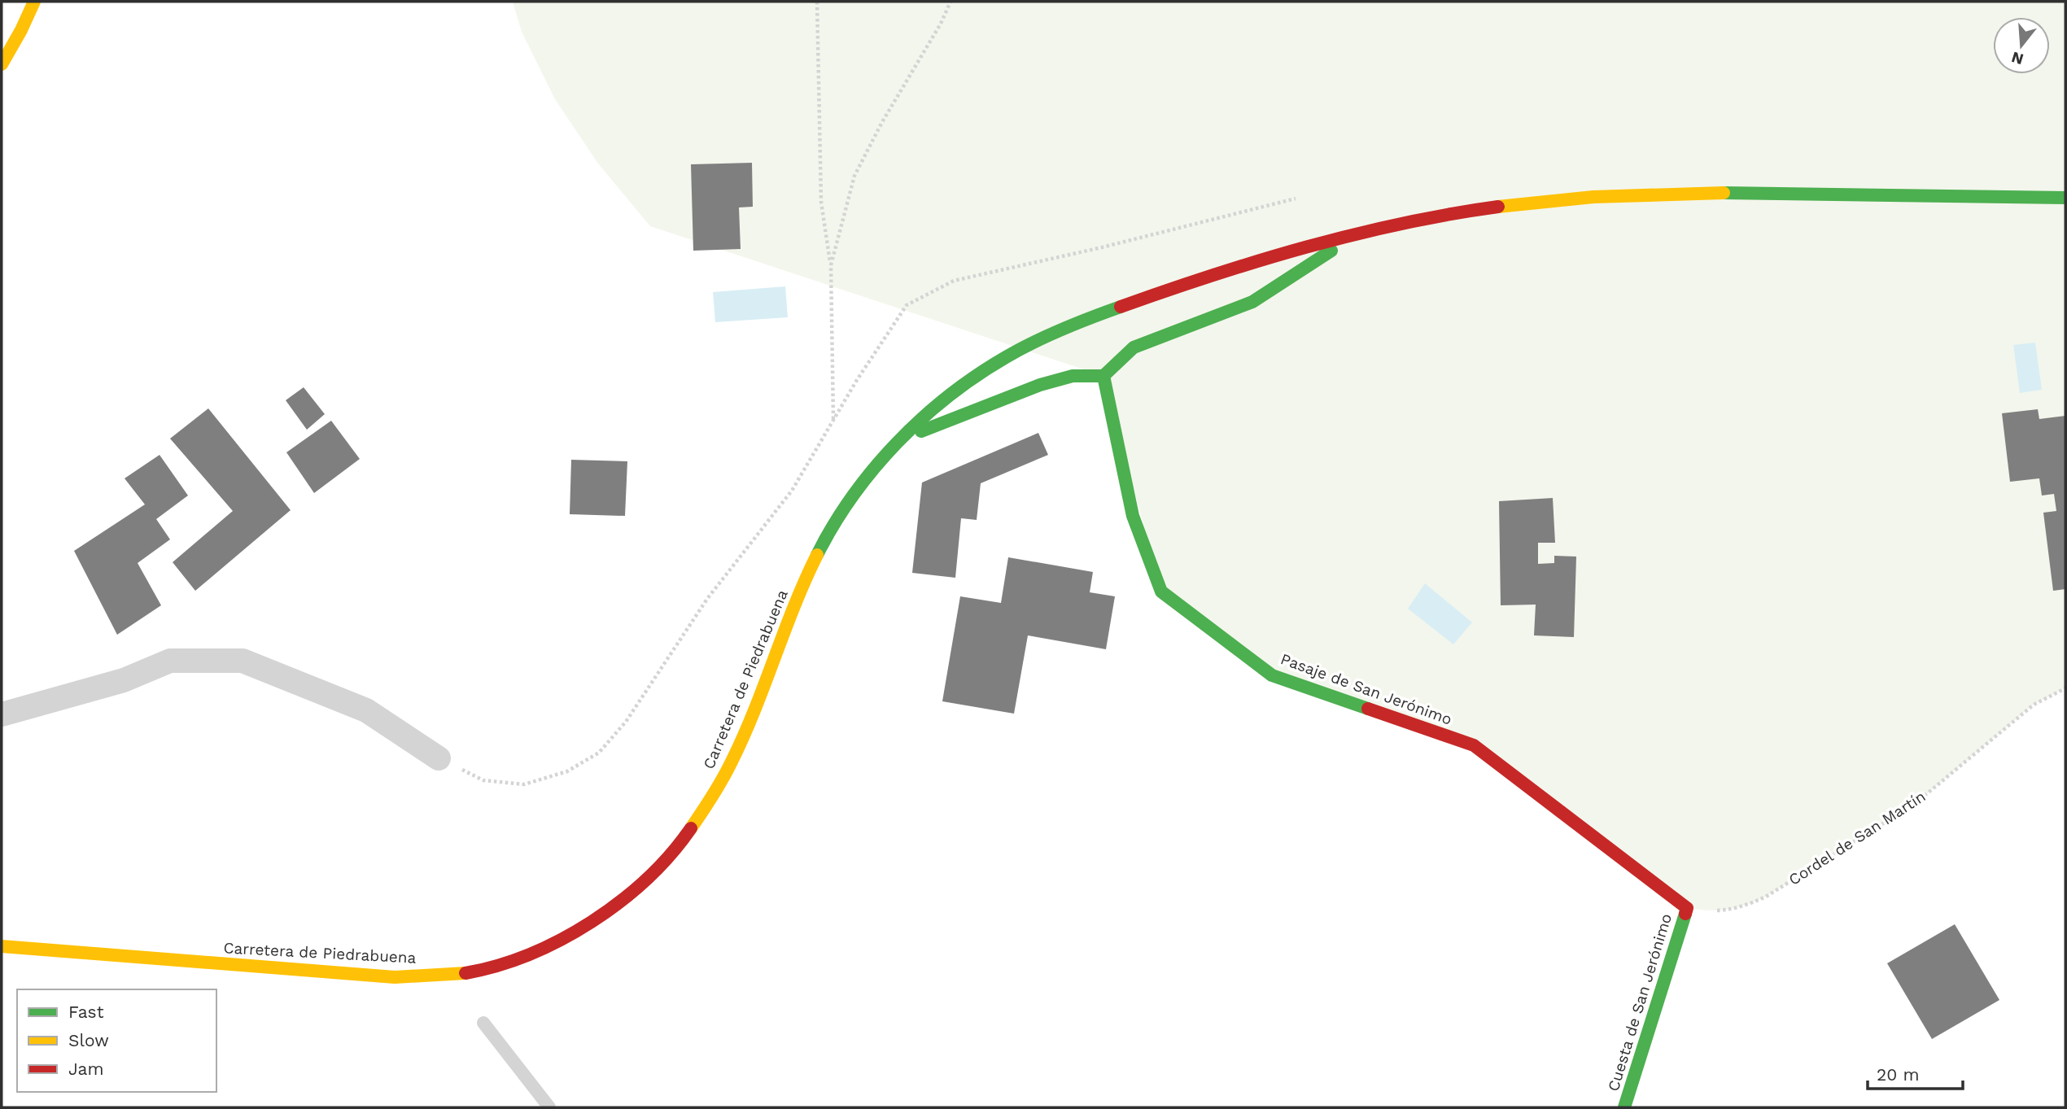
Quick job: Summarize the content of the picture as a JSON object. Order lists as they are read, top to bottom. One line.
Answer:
{"streets":{"main road":["Carretera de Piedrabuena","Pasaje de San Jerónimo","Cuesta de San Jerónimo"],"path":["Cordel de San Martín"]},"crossings":[["Pasaje de San Jerónimo","Cordel de San Martín"],["Pasaje de San Jerónimo","Cuesta de San Jerónimo"],["Cordel de San Martín","Cuesta de San Jerónimo"]],"legend":["Fast","Slow","Jam"],"scale_bar":"20 m","north":"bottom"}
